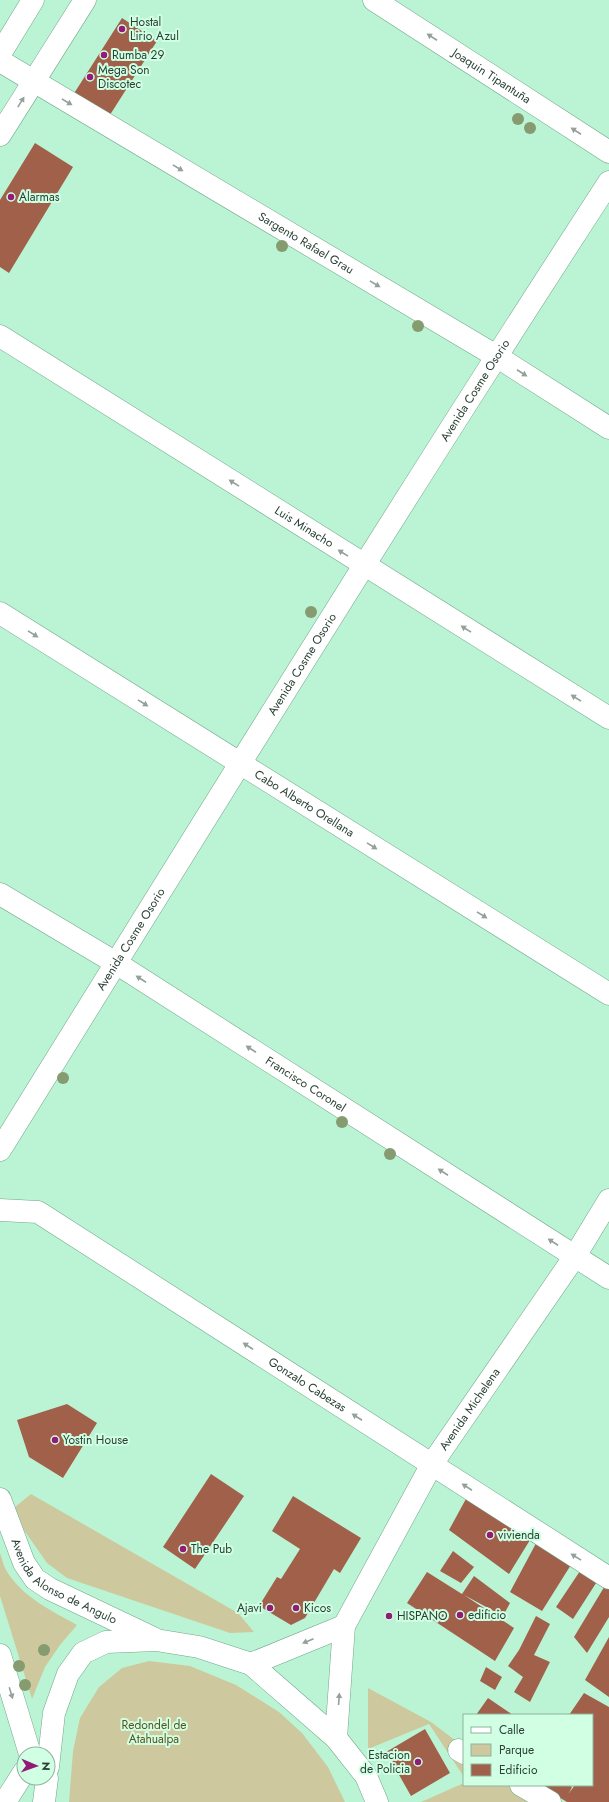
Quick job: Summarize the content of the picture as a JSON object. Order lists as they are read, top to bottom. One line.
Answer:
{"streets":{"street":["Joaquin Tipantuña","Sargento Rafael Grau","Avenida Cosme Osorio","Luis Minacho","Cabo Alberto Orellana","Francisco Coronel","Gonzalo Cabezas","Avenida Michelena","Avenida Alonso de Angulo"]},"crossings":[["Sargento Rafael Grau","Avenida Cosme Osorio"],["Avenida Cosme Osorio","Luis Minacho"],["Avenida Cosme Osorio","Cabo Alberto Orellana"],["Avenida Cosme Osorio","Francisco Coronel"],["Francisco Coronel","Avenida Michelena"],["Gonzalo Cabezas","Avenida Michelena"]],"one_way":["Joaquin Tipantuña","Sargento Rafael Grau","Luis Minacho","Cabo Alberto Orellana","Francisco Coronel","Gonzalo Cabezas"],"parks":["Redondel de Atahualpa"],"places":["Hostal Lirio Azul","Rumba 29","Mega Son Discotec","Alarmas","Yostin House","vivienda","The Pub","Ajavi","Kicos","edificio","HISPANO","Estacion de Policia"],"legend":["Calle","Parque","Edificio"],"north":"right"}
